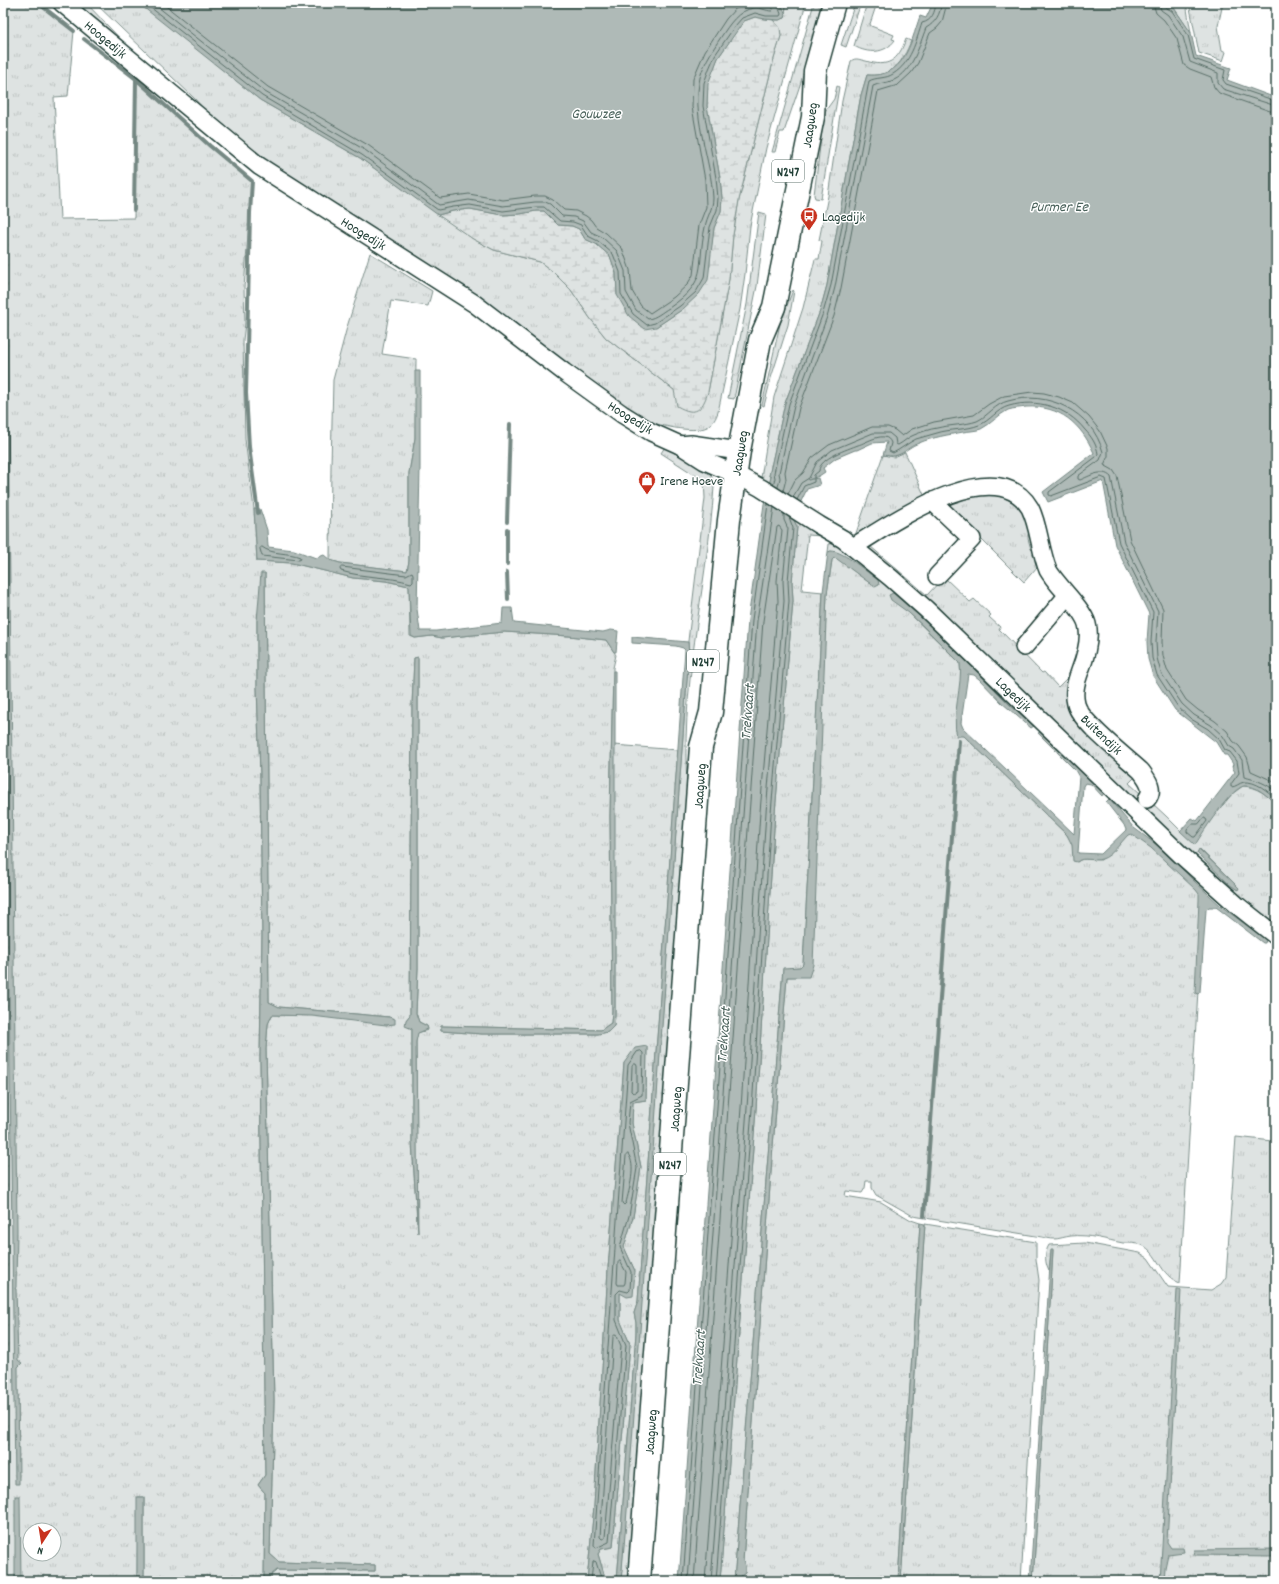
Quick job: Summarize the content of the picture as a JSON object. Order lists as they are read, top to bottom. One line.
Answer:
{"streets":{"main road":["Jaagweg","N247"],"street":["Hoogedijk","Lagedijk","Buitendijk"]},"crossings":[["Hoogedijk","Jaagweg"],["Hoogedijk","Lagedijk"],["Jaagweg","Lagedijk"],["Lagedijk","Buitendijk"]],"water":["Gouwzee","Purmer Ee","Trekvaart"],"places":{"bus stop":["Lagedijk"],"shop":["Irene Hoeve"]},"north":"bottom"}
